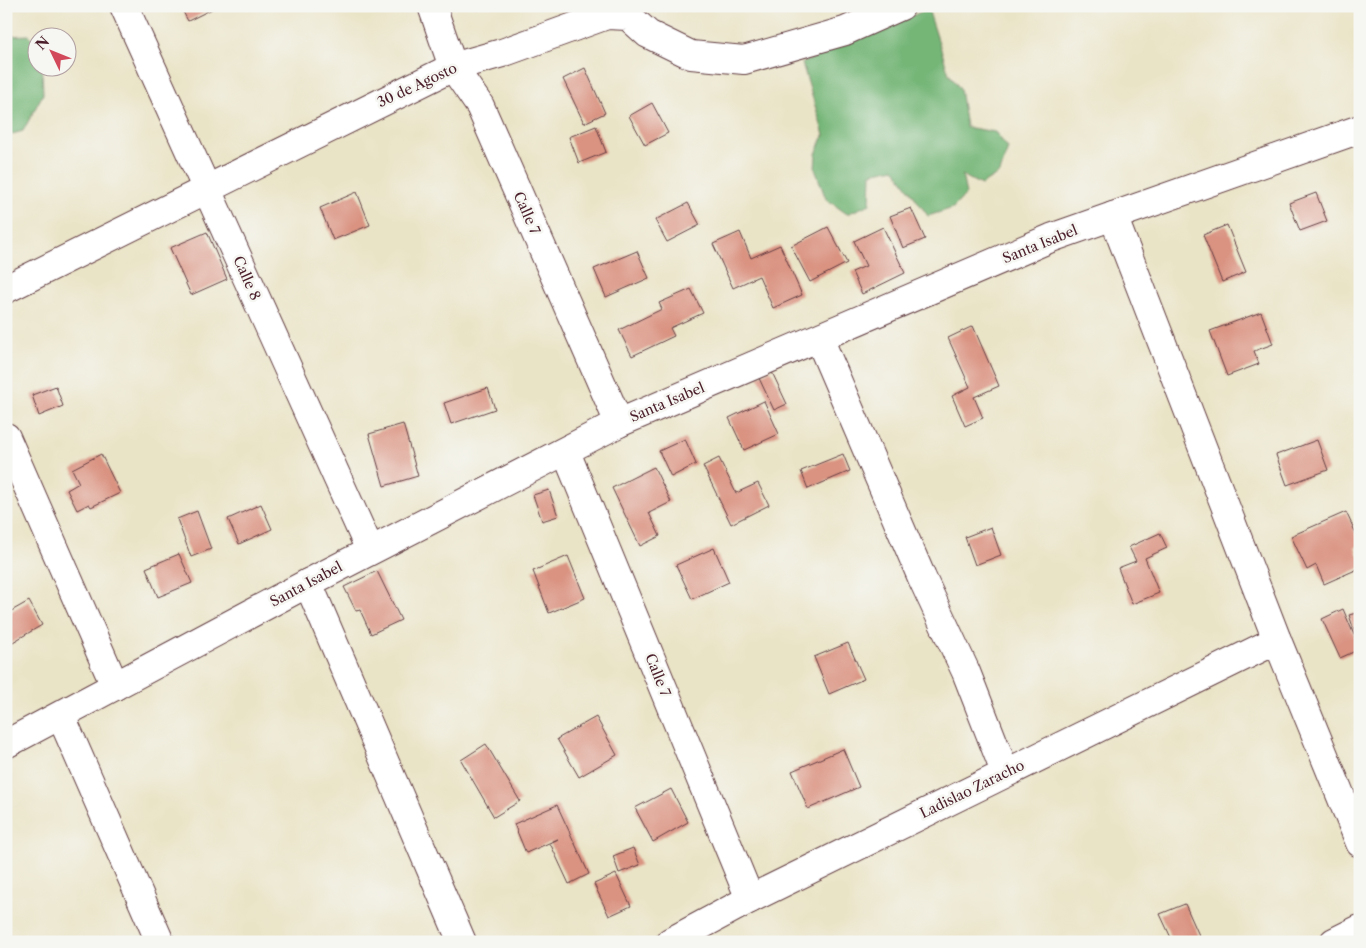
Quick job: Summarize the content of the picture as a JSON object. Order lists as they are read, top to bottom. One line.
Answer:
{"streets":{"street":["30 de Agosto","Calle 7","Santa Isabel","Calle 8","Ladislao Zaracho"]},"crossings":[["30 de Agosto","Calle 7"],["30 de Agosto","Calle 8"],["Calle 7","Santa Isabel"],["Calle 7","Ladislao Zaracho"],["Santa Isabel","Calle 8"]],"north":"top left"}
